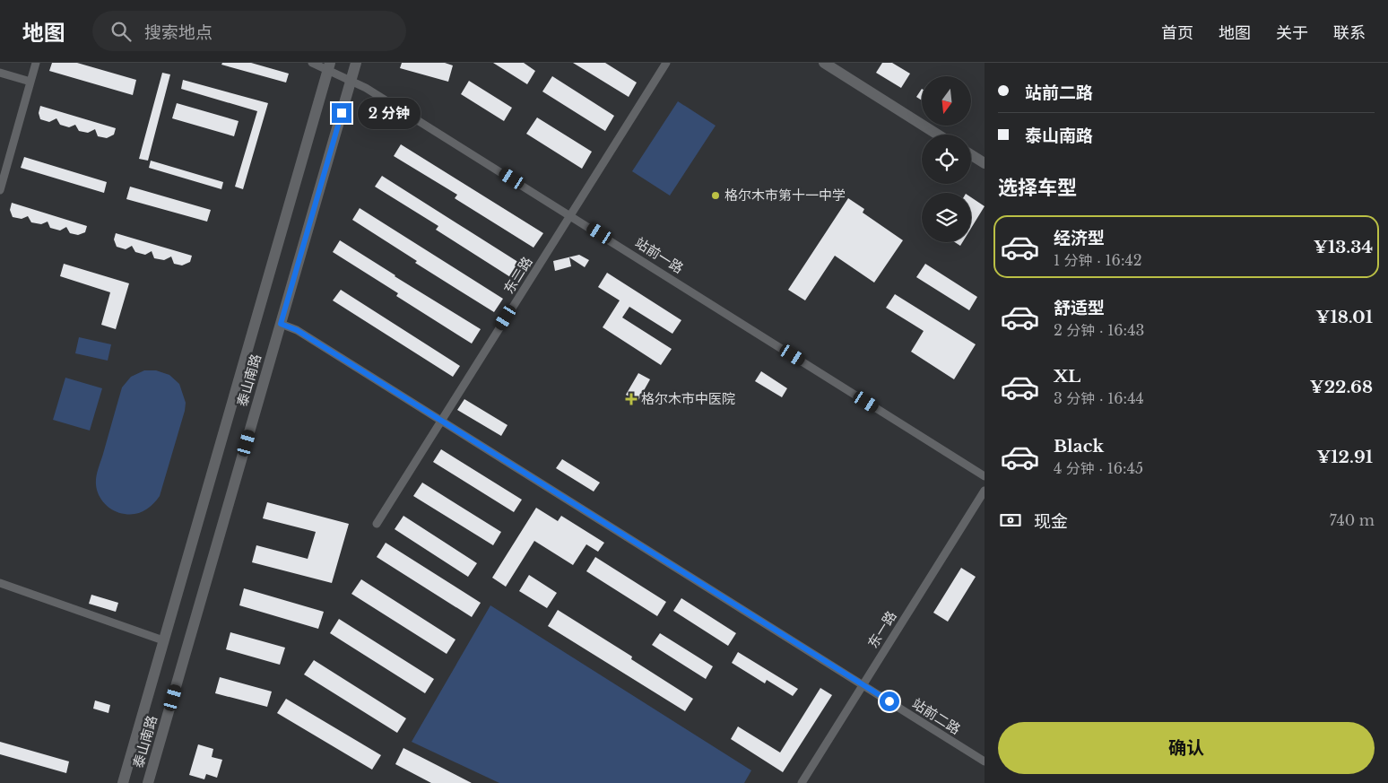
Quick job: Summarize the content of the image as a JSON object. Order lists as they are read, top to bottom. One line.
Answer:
{"streets":{"street":["站前一路","东二路","泰山南路","东一路","站前二路"]},"crossings":[["站前一路","东二路"],["站前一路","泰山南路"],["东二路","站前二路"],["泰山南路","站前二路"],["东一路","站前二路"]],"places":{"other":["格尔木市第十一中学"],"health":["格尔木市中医院"]},"north":"bottom","page":{"header":"地图","search":"搜索地点","nav":["首页","地图","关于","联系"],"banner":["站前二路","泰山南路"],"bubble":"2 分钟","heading":"选择车型","list":[{"name":"经济型","note":"1 分钟 · 16:42","value":"¥13.34"},{"name":"舒适型","note":"2 分钟 · 16:43","value":"¥18.01"},{"name":"XL","note":"3 分钟 · 16:44","value":"¥22.68"},{"name":"Black","note":"4 分钟 · 16:45","value":"¥12.91"}],"pay":["现金","740 m"],"buttons":"确认"}}
